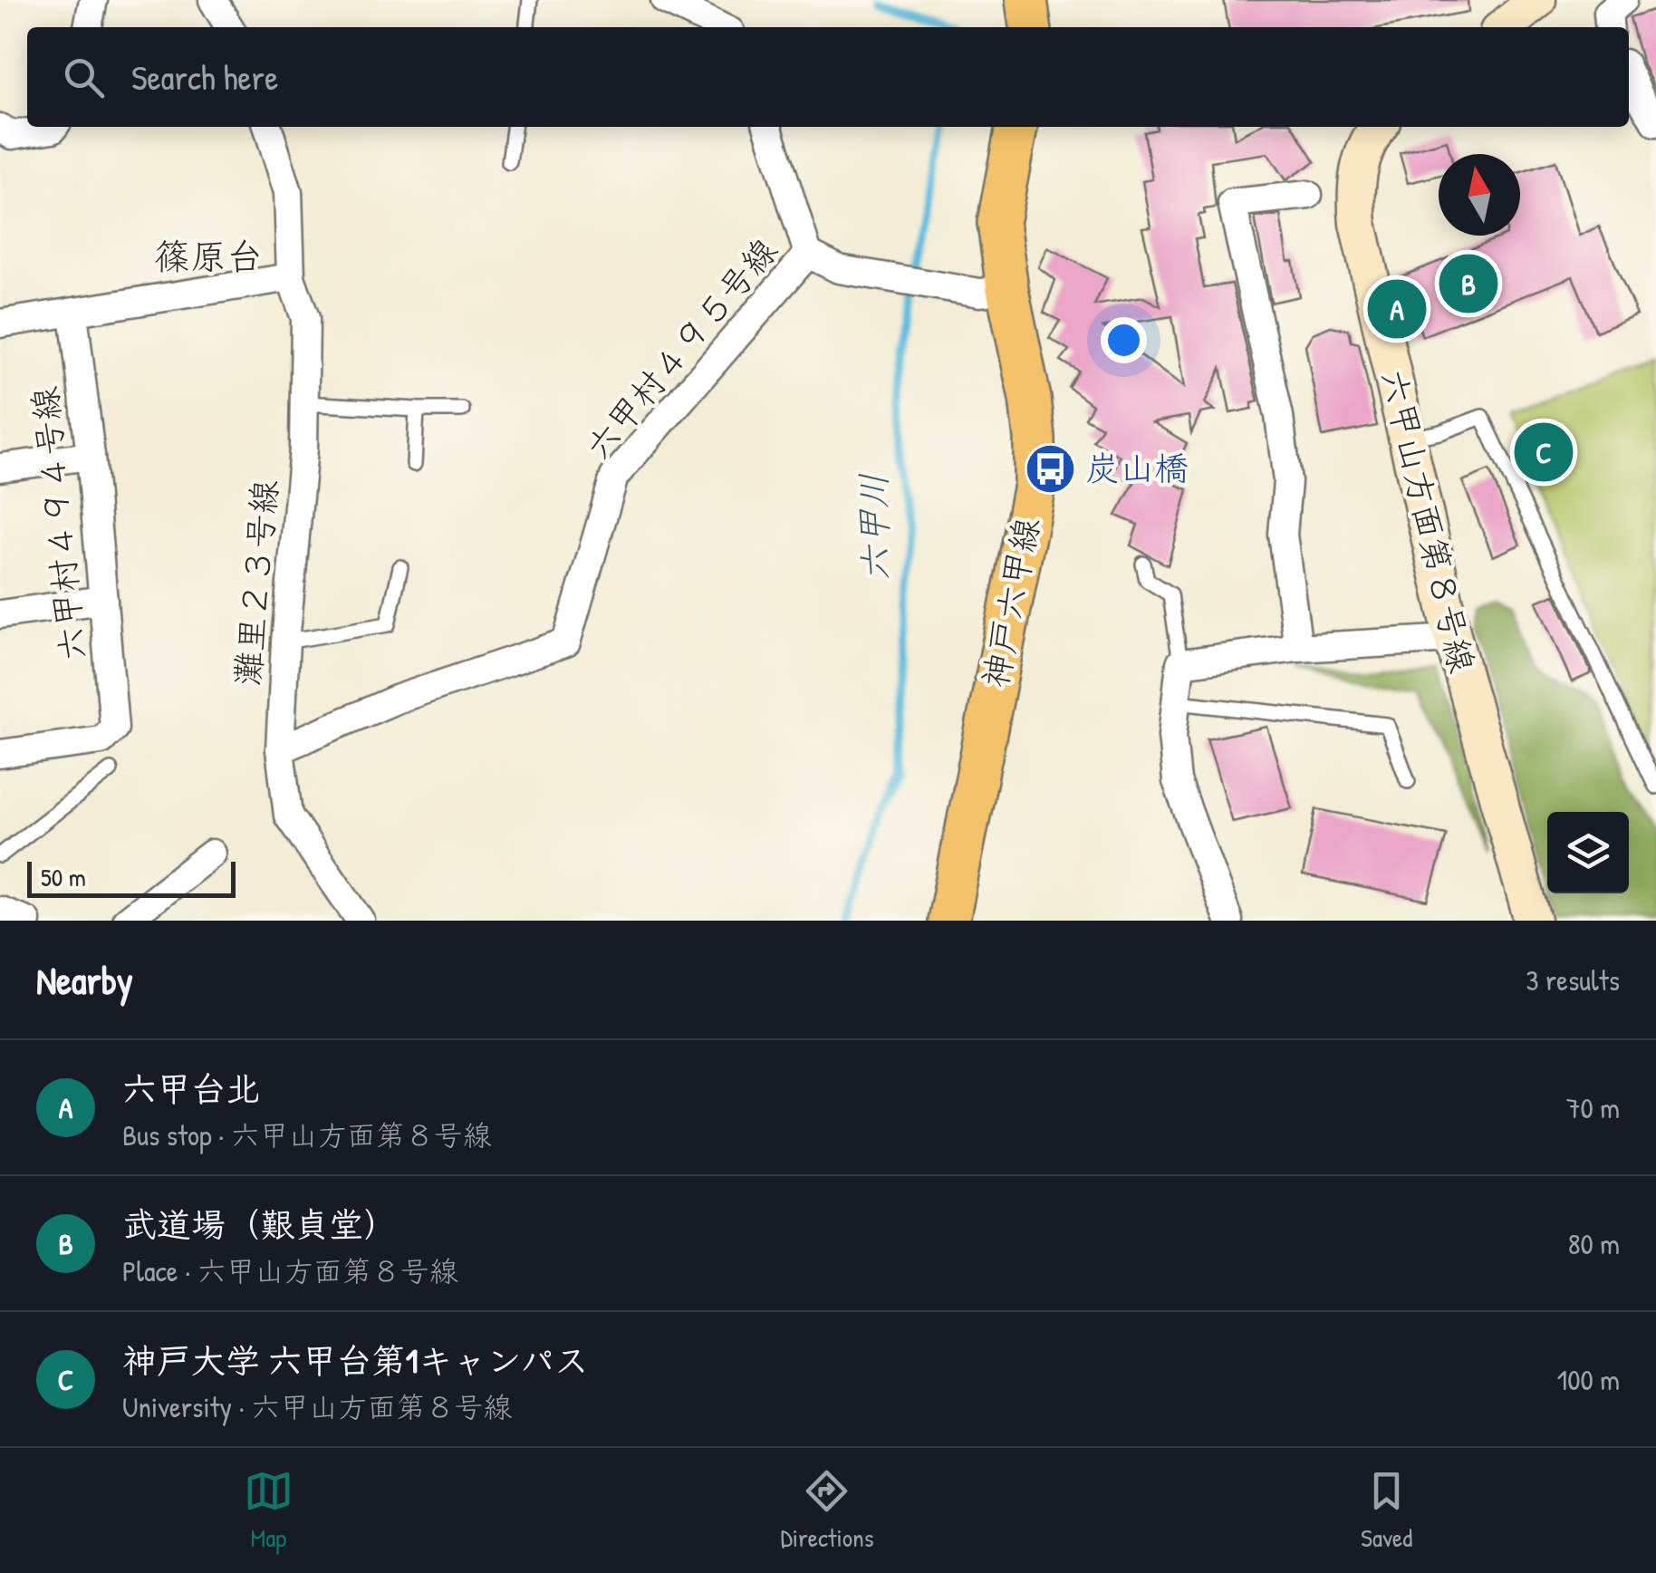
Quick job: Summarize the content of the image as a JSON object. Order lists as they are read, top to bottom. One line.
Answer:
{"streets":{"main road":["神戸六甲線"],"street":["六甲村４９５号線","六甲山方面第８号線","六甲村４９４号線","灘里２３号線"]},"crossings":[["六甲村４９５号線","灘里２３号線"],["六甲村４９５号線","神戸六甲線"]],"districts":["篠原台"],"water":["六甲川"],"places":{"bus stop":["炭山橋"]},"scale_bar":"50 m","north":"top","page":{"search":"Search here","pins":["B","A","C"],"scale":"50 m","heading":["Nearby","3 results"],"list":[{"mark":"A","name":"六甲台北","note":"Bus stop · 六甲山方面第８号線","value":"70 m"},{"mark":"B","name":"武道場（艱貞堂）","note":"Place · 六甲山方面第８号線","value":"80 m"},{"mark":"C","name":"神戸大学 六甲台第1キャンパス","note":"University · 六甲山方面第８号線","value":"100 m"}],"nav":["Map","Directions","Saved"]}}
